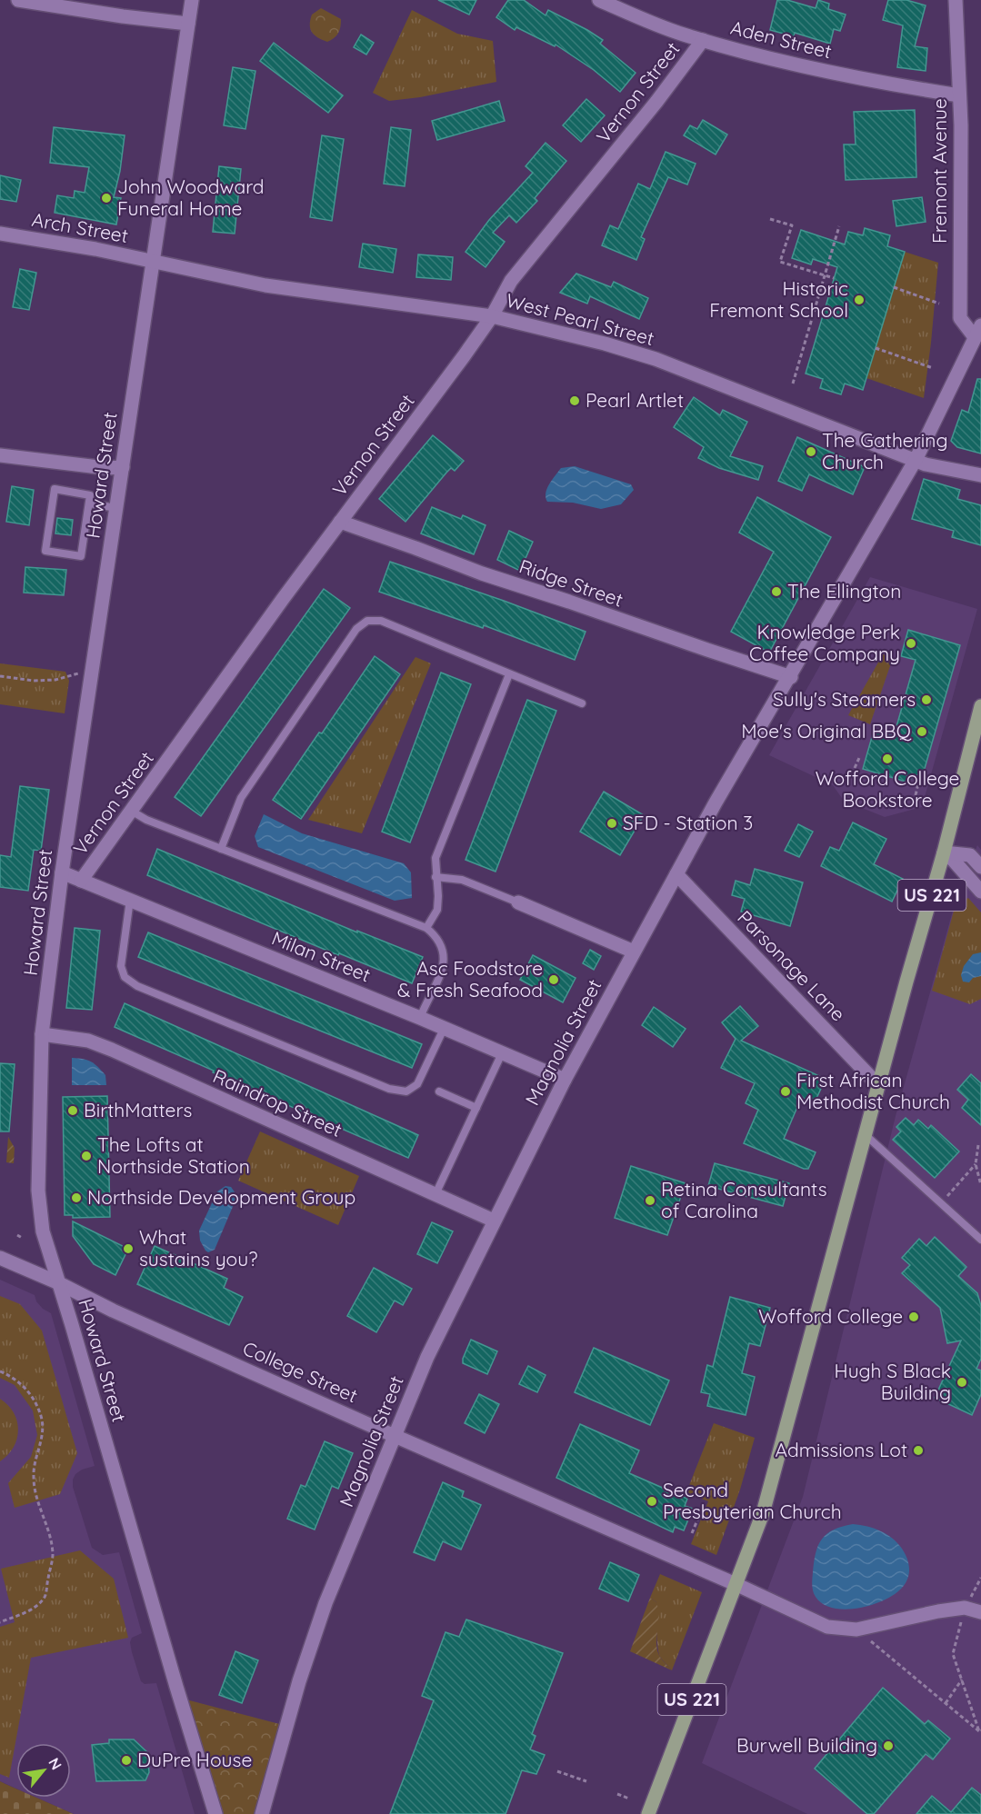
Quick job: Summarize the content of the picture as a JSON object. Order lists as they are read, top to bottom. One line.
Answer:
{"streets":{"main road":["US 221"],"street":["Aden Street","Vernon Street","Fremont Avenue","Arch Street","West Pearl Street","Howard Street","Ridge Street","Milan Street","Parsonage Lane","Magnolia Street","Raindrop Street","College Street"]},"crossings":[["Aden Street","Vernon Street"],["Aden Street","Fremont Avenue"],["Vernon Street","West Pearl Street"],["Vernon Street","Ridge Street"],["Vernon Street","Milan Street"],["Fremont Avenue","Magnolia Street"],["Arch Street","West Pearl Street"],["Arch Street","Howard Street"],["West Pearl Street","Howard Street"],["West Pearl Street","Magnolia Street"],["Howard Street","Milan Street"],["Howard Street","Raindrop Street"],["Howard Street","College Street"],["Ridge Street","Magnolia Street"],["US 221","Parsonage Lane"],["US 221","College Street"],["Milan Street","Magnolia Street"],["Parsonage Lane","Magnolia Street"],["Magnolia Street","Raindrop Street"],["Magnolia Street","College Street"]],"places":["John Woodward Funeral Home","Historic Fremont School","Pearl Artlet","The Gathering Church","The Ellington","Knowledge Perk Coffee Company","Sully's Steamers","Moe's Original BBQ","Wofford College Bookstore","SFD - Station 3","Asc Foodstore & Fresh Seafood","First African Methodist Church","BirthMatters","The Lofts at Northside Station","Northside Development Group","Retina Consultants of Carolina","What sustains you?","Wofford College","Hugh S Black Building","Admissions Lot","Second Presbyterian Church","Burwell Building","DuPre House"],"north":"top right"}
